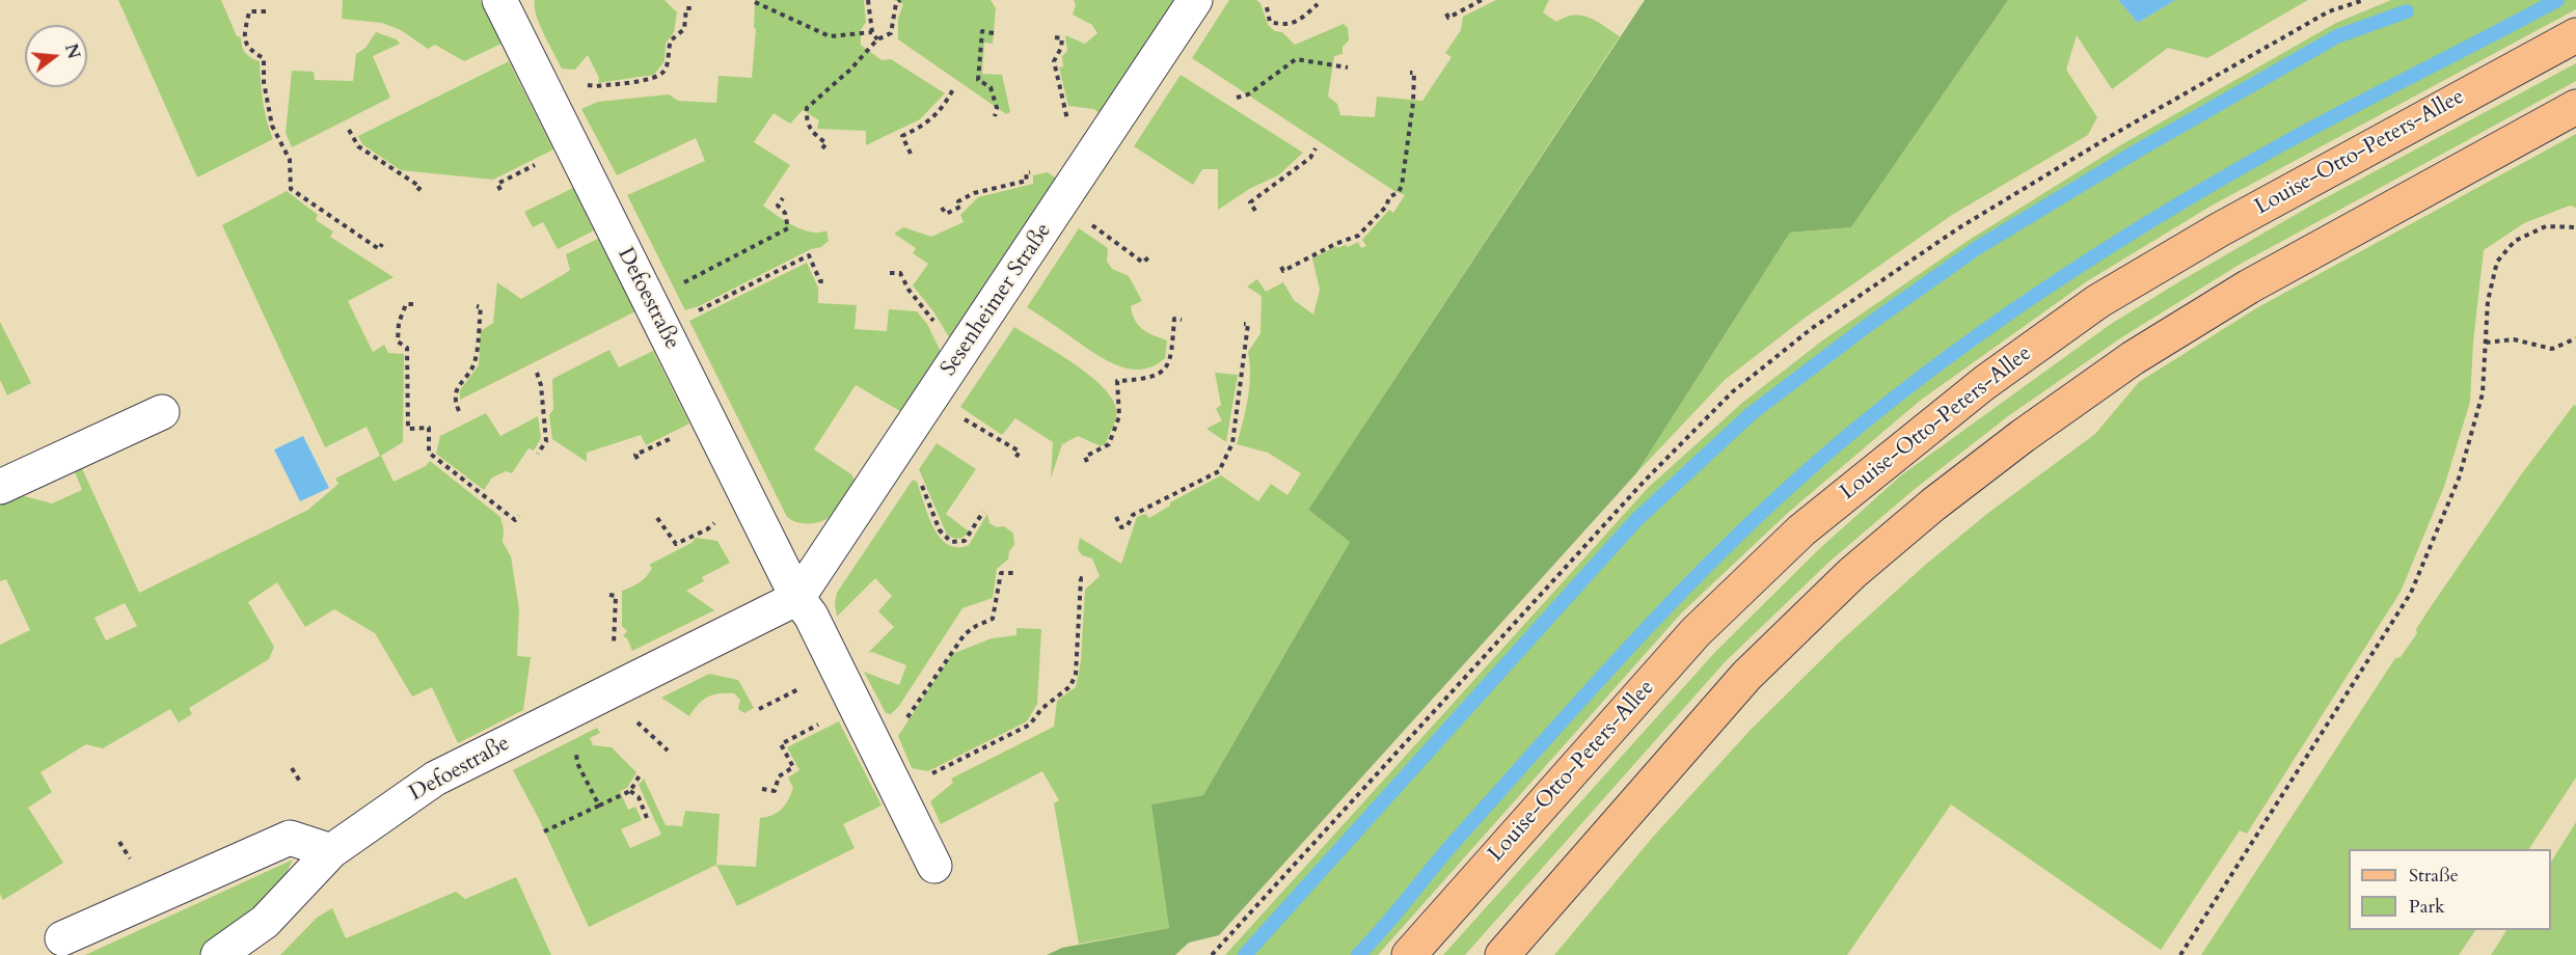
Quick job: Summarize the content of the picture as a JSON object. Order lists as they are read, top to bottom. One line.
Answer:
{"streets":{"main road":["Louise-Otto-Peters-Allee"],"street":["Defoestraße","Sesenheimer Straße"]},"crossings":[["Defoestraße","Sesenheimer Straße"]],"legend":["Straße","Park"],"north":"right"}
